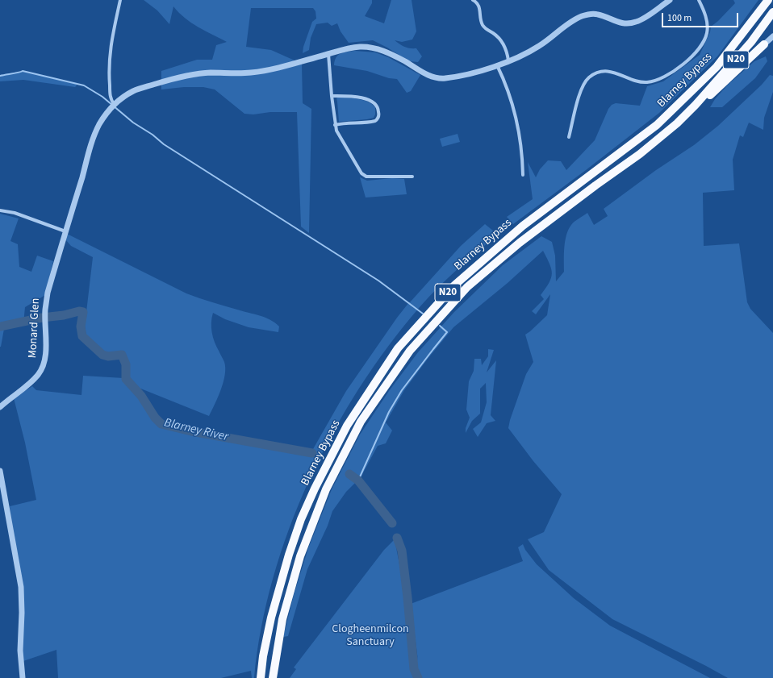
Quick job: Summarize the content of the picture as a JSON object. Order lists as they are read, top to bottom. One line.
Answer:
{"streets":{"highway":["N20","Blarney Bypass"],"street":["Monard Glen"]},"crossings":[["N20","Blarney Bypass"]],"water":["Blarney River"],"parks":["Clogheenmilcon Sanctuary"],"scale_bar":"100 m"}
